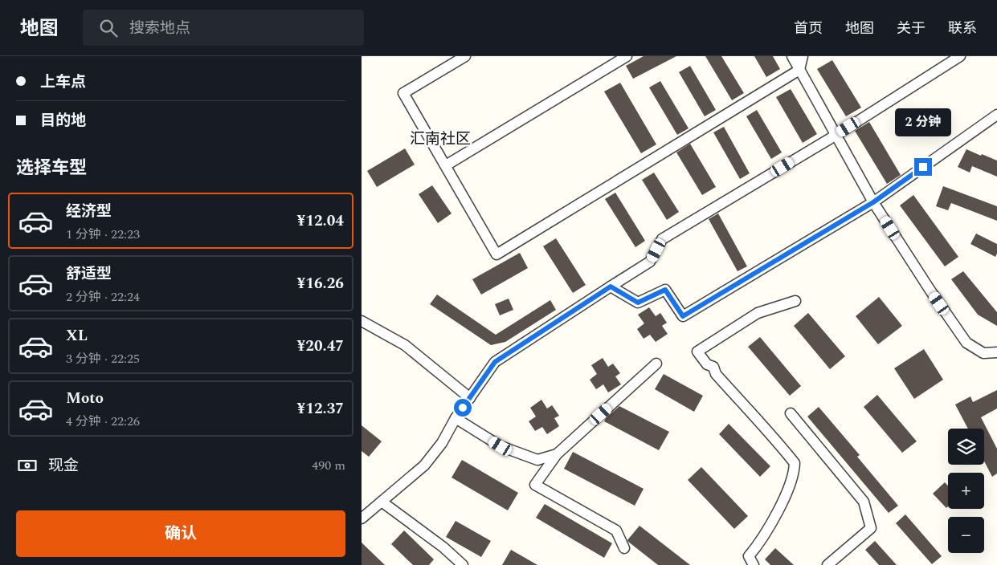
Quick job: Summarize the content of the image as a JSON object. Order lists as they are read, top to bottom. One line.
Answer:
{"districts":["汇南社区"],"page":{"header":"地图","search":"搜索地点","nav":["首页","地图","关于","联系"],"banner":["上车点","目的地"],"bubble":"2 分钟","heading":"选择车型","list":[{"name":"经济型","note":"1 分钟 · 22:23","value":"¥12.04"},{"name":"舒适型","note":"2 分钟 · 22:24","value":"¥16.26"},{"name":"XL","note":"3 分钟 · 22:25","value":"¥20.47"},{"name":"Moto","note":"4 分钟 · 22:26","value":"¥12.37"}],"map_buttons":["+","−"],"pay":["现金","490 m"],"buttons":"确认"}}
